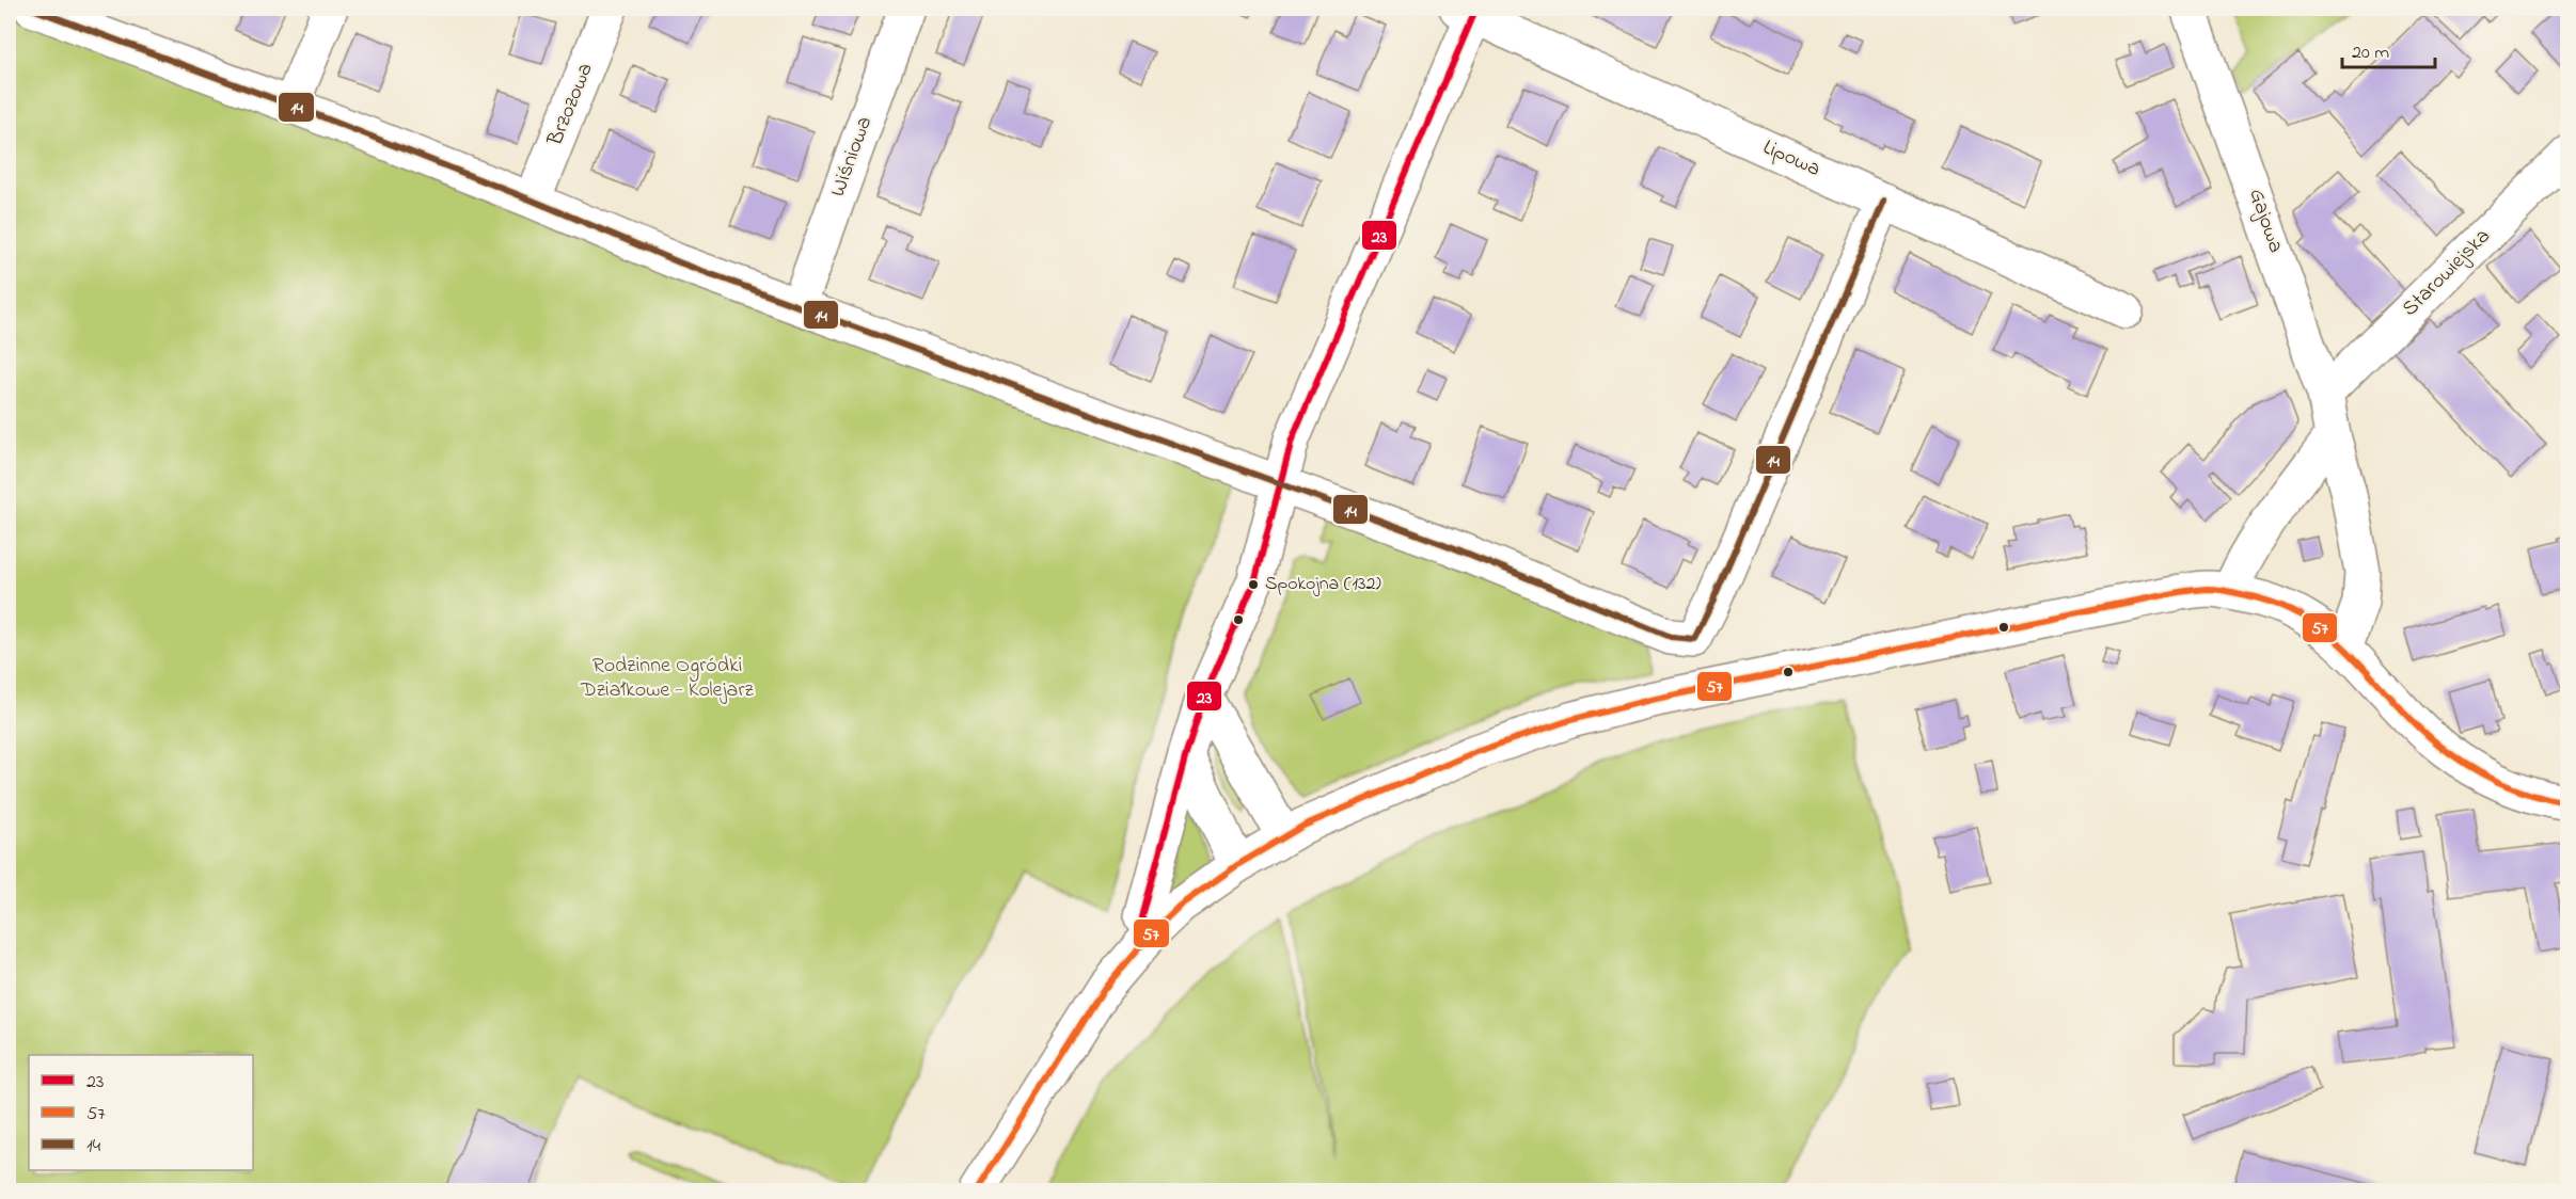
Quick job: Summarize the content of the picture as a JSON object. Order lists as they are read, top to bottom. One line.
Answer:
{"streets":{"street":["Brzozowa","Wiśniowa","Lipowa","Gajowa","Starowiejska"]},"crossings":[["Gajowa","Starowiejska"]],"parks":["Rodzinne Ogródki Działkowe - Kolejarz"],"places":["Spokojna (132)"],"lines":["transit line 23","transit line 14","transit line 57"],"legend":["23","57","14"],"scale_bar":"20 m"}
